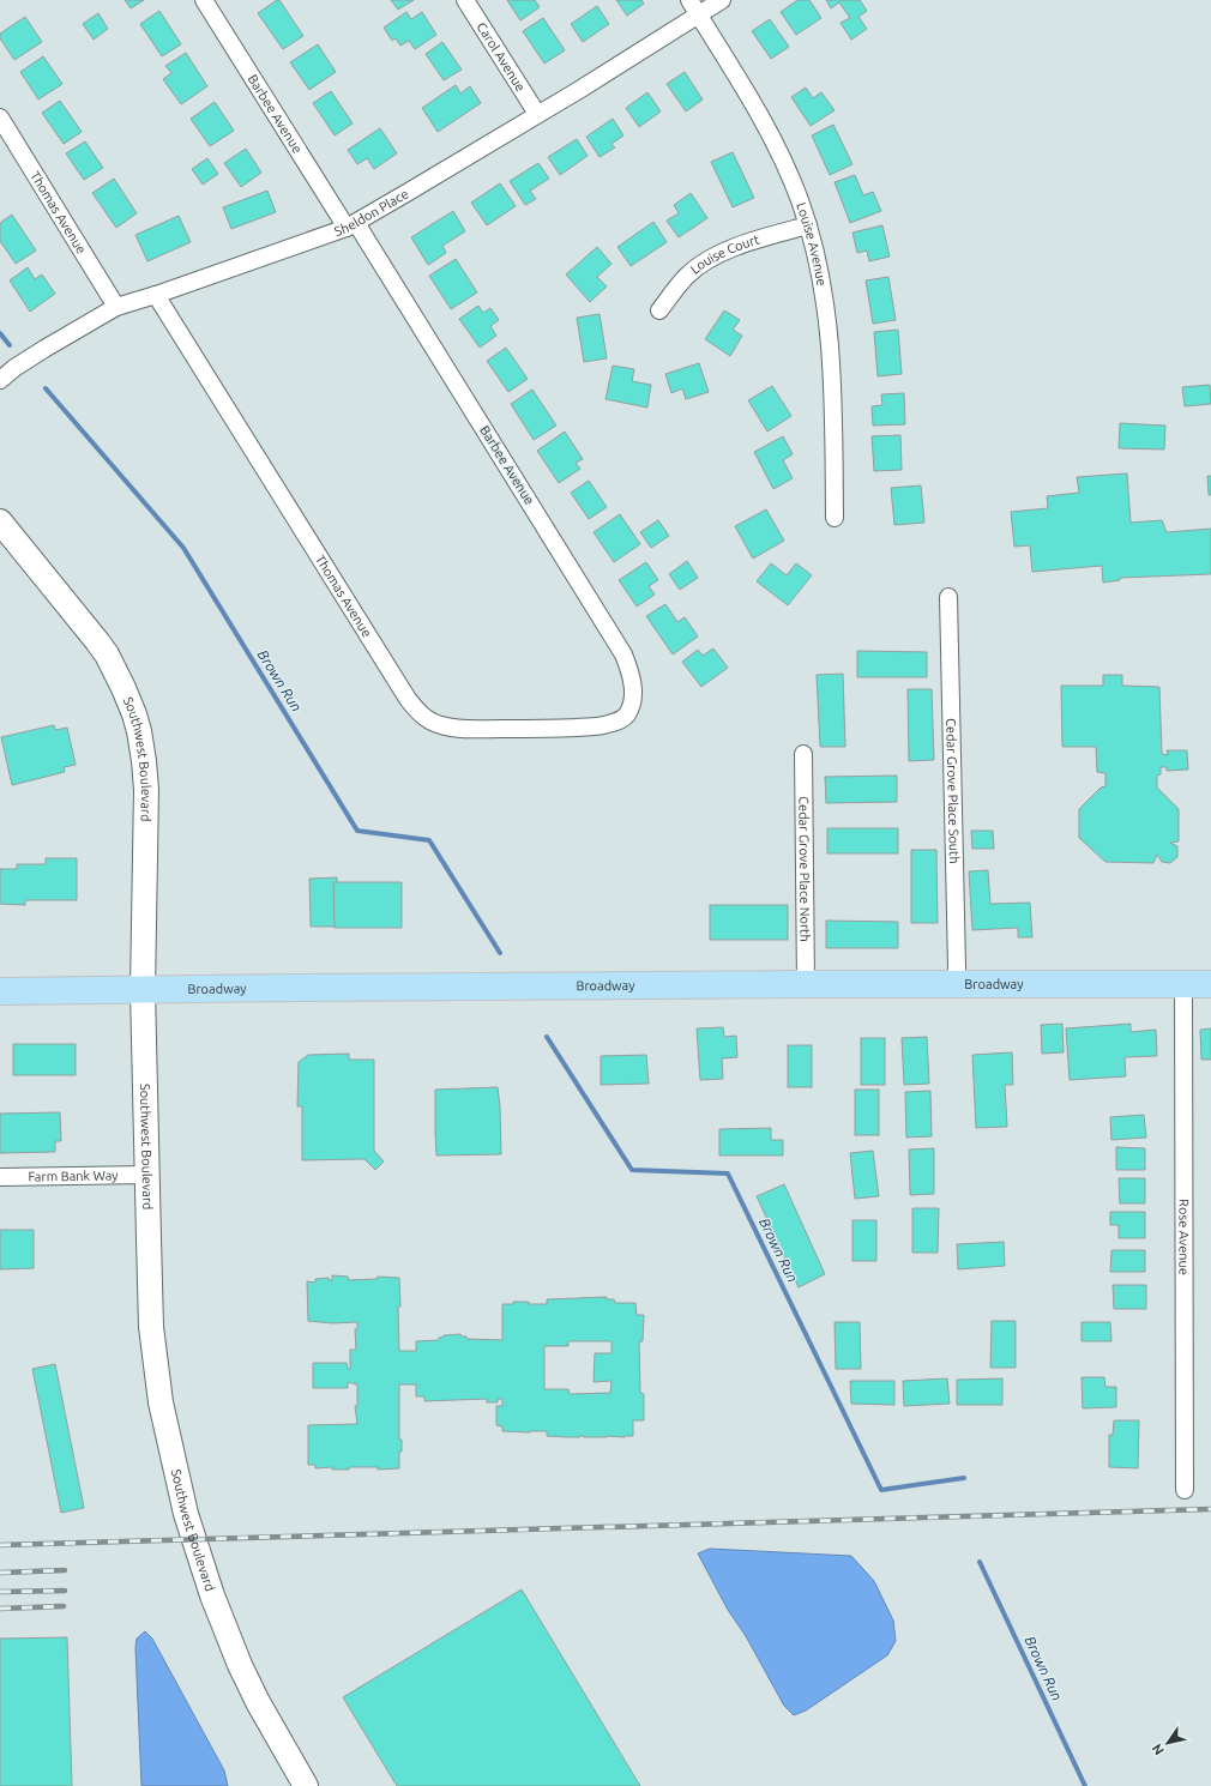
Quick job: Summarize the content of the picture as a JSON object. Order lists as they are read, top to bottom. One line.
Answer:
{"streets":{"main road":["Broadway"],"street":["Carol Avenue","Barbee Avenue","Thomas Avenue","Sheldon Place","Louise Avenue","Louise Court","Southwest Boulevard","Cedar Grove Place South","Cedar Grove Place North","Farm Bank Way","Rose Avenue"]},"crossings":[["Carol Avenue","Sheldon Place"],["Barbee Avenue","Thomas Avenue"],["Barbee Avenue","Sheldon Place"],["Thomas Avenue","Sheldon Place"],["Sheldon Place","Louise Avenue"],["Louise Avenue","Louise Court"],["Southwest Boulevard","Broadway"],["Southwest Boulevard","Farm Bank Way"],["Cedar Grove Place South","Broadway"],["Cedar Grove Place North","Broadway"],["Broadway","Rose Avenue"]],"water":["Brown Run"],"north":"bottom left"}
